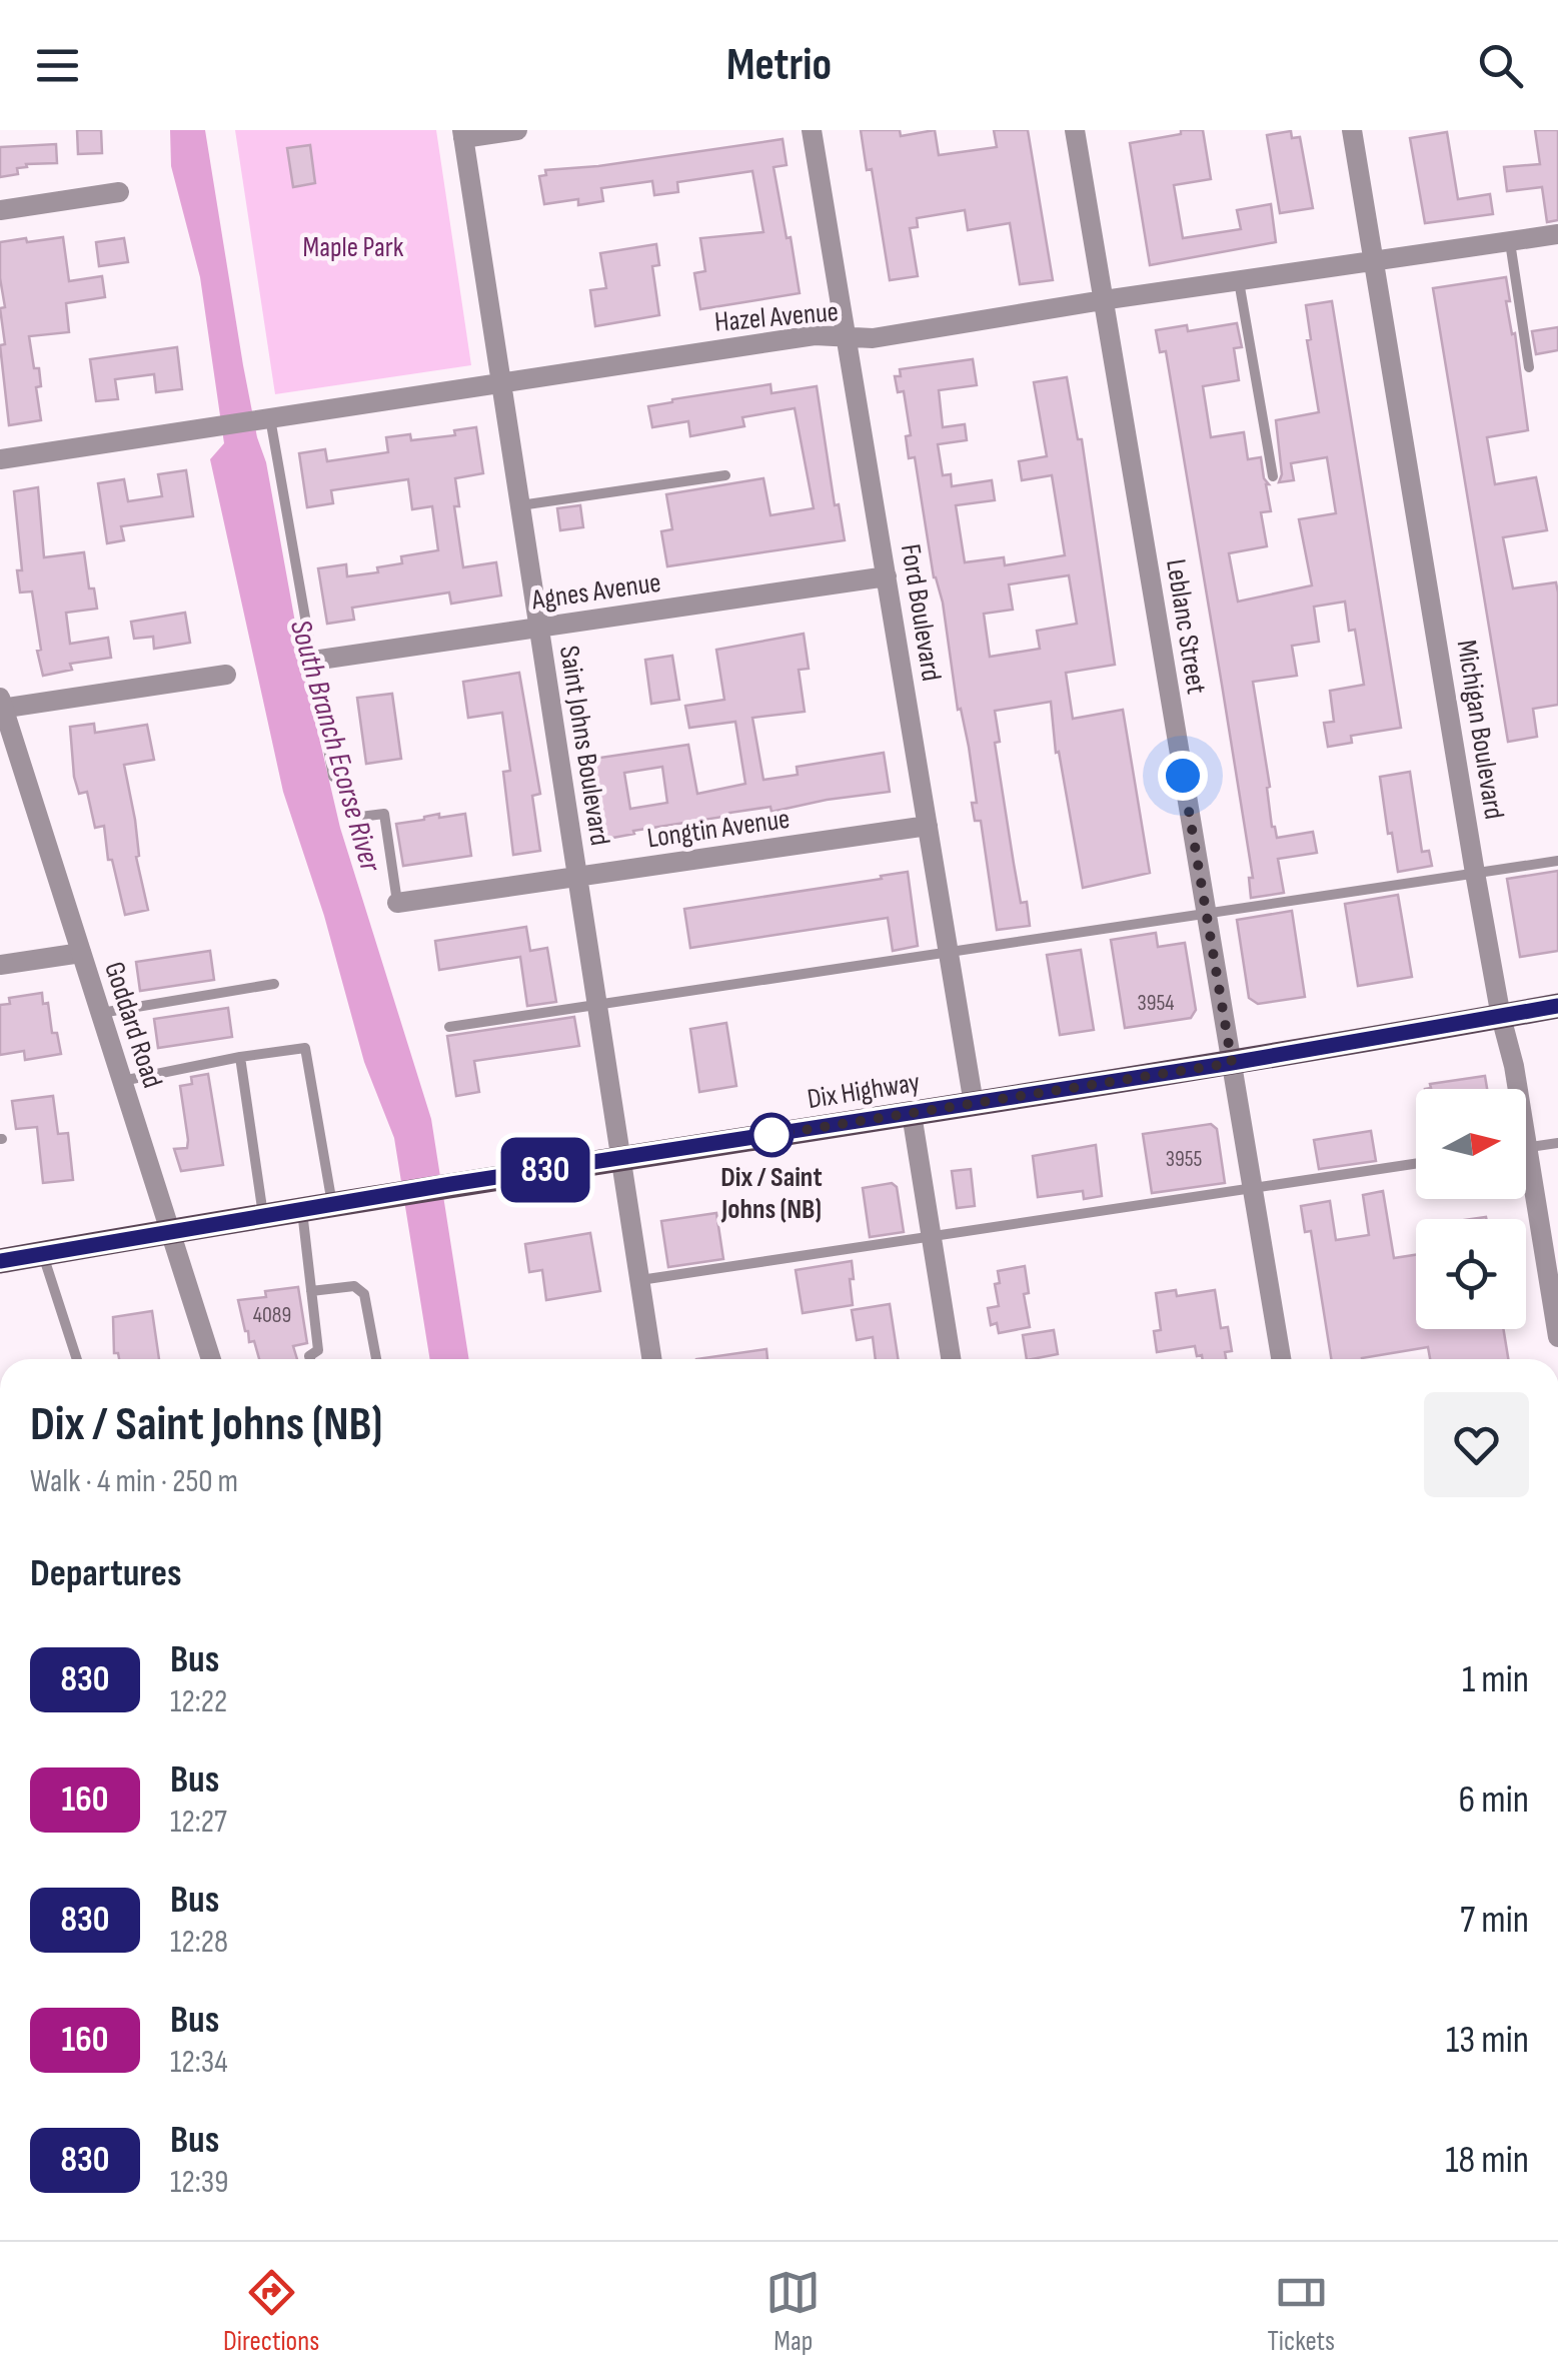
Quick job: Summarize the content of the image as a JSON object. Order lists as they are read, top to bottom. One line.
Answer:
{"streets":{"main road":["Dix Highway"],"street":["Hazel Avenue","Agnes Avenue","Ford Boulevard","Leblanc Street","Michigan Boulevard","Saint Johns Boulevard","Longtin Avenue","Goddard Road"]},"crossings":[["Hazel Avenue","Ford Boulevard"],["Hazel Avenue","Leblanc Street"],["Hazel Avenue","Michigan Boulevard"],["Hazel Avenue","Saint Johns Boulevard"],["Agnes Avenue","Ford Boulevard"],["Agnes Avenue","Saint Johns Boulevard"],["Ford Boulevard","Longtin Avenue"],["Ford Boulevard","Dix Highway"],["Leblanc Street","Dix Highway"],["Michigan Boulevard","Dix Highway"],["Saint Johns Boulevard","Longtin Avenue"],["Saint Johns Boulevard","Dix Highway"],["Goddard Road","Dix Highway"]],"water":["South Branch Ecorse River"],"parks":["Maple Park"],"places":["Dix / Saint Johns (NB)"],"lines":["bus line 830"],"house_numbers":["3954","3955","4089"],"north":"right","page":{"header":"Metrio","on_map":"830","heading":[["Dix / Saint Johns (NB)","Walk · 4 min · 250 m"],"Departures"],"list":[{"mark":"830","name":"Bus","note":"12:22","value":"1 min"},{"mark":"160","name":"Bus","note":"12:27","value":"6 min"},{"mark":"830","name":"Bus","note":"12:28","value":"7 min"},{"mark":"160","name":"Bus","note":"12:34","value":"13 min"},{"mark":"830","name":"Bus","note":"12:39","value":"18 min"}],"tabs":["Directions","Map","Tickets"]}}
